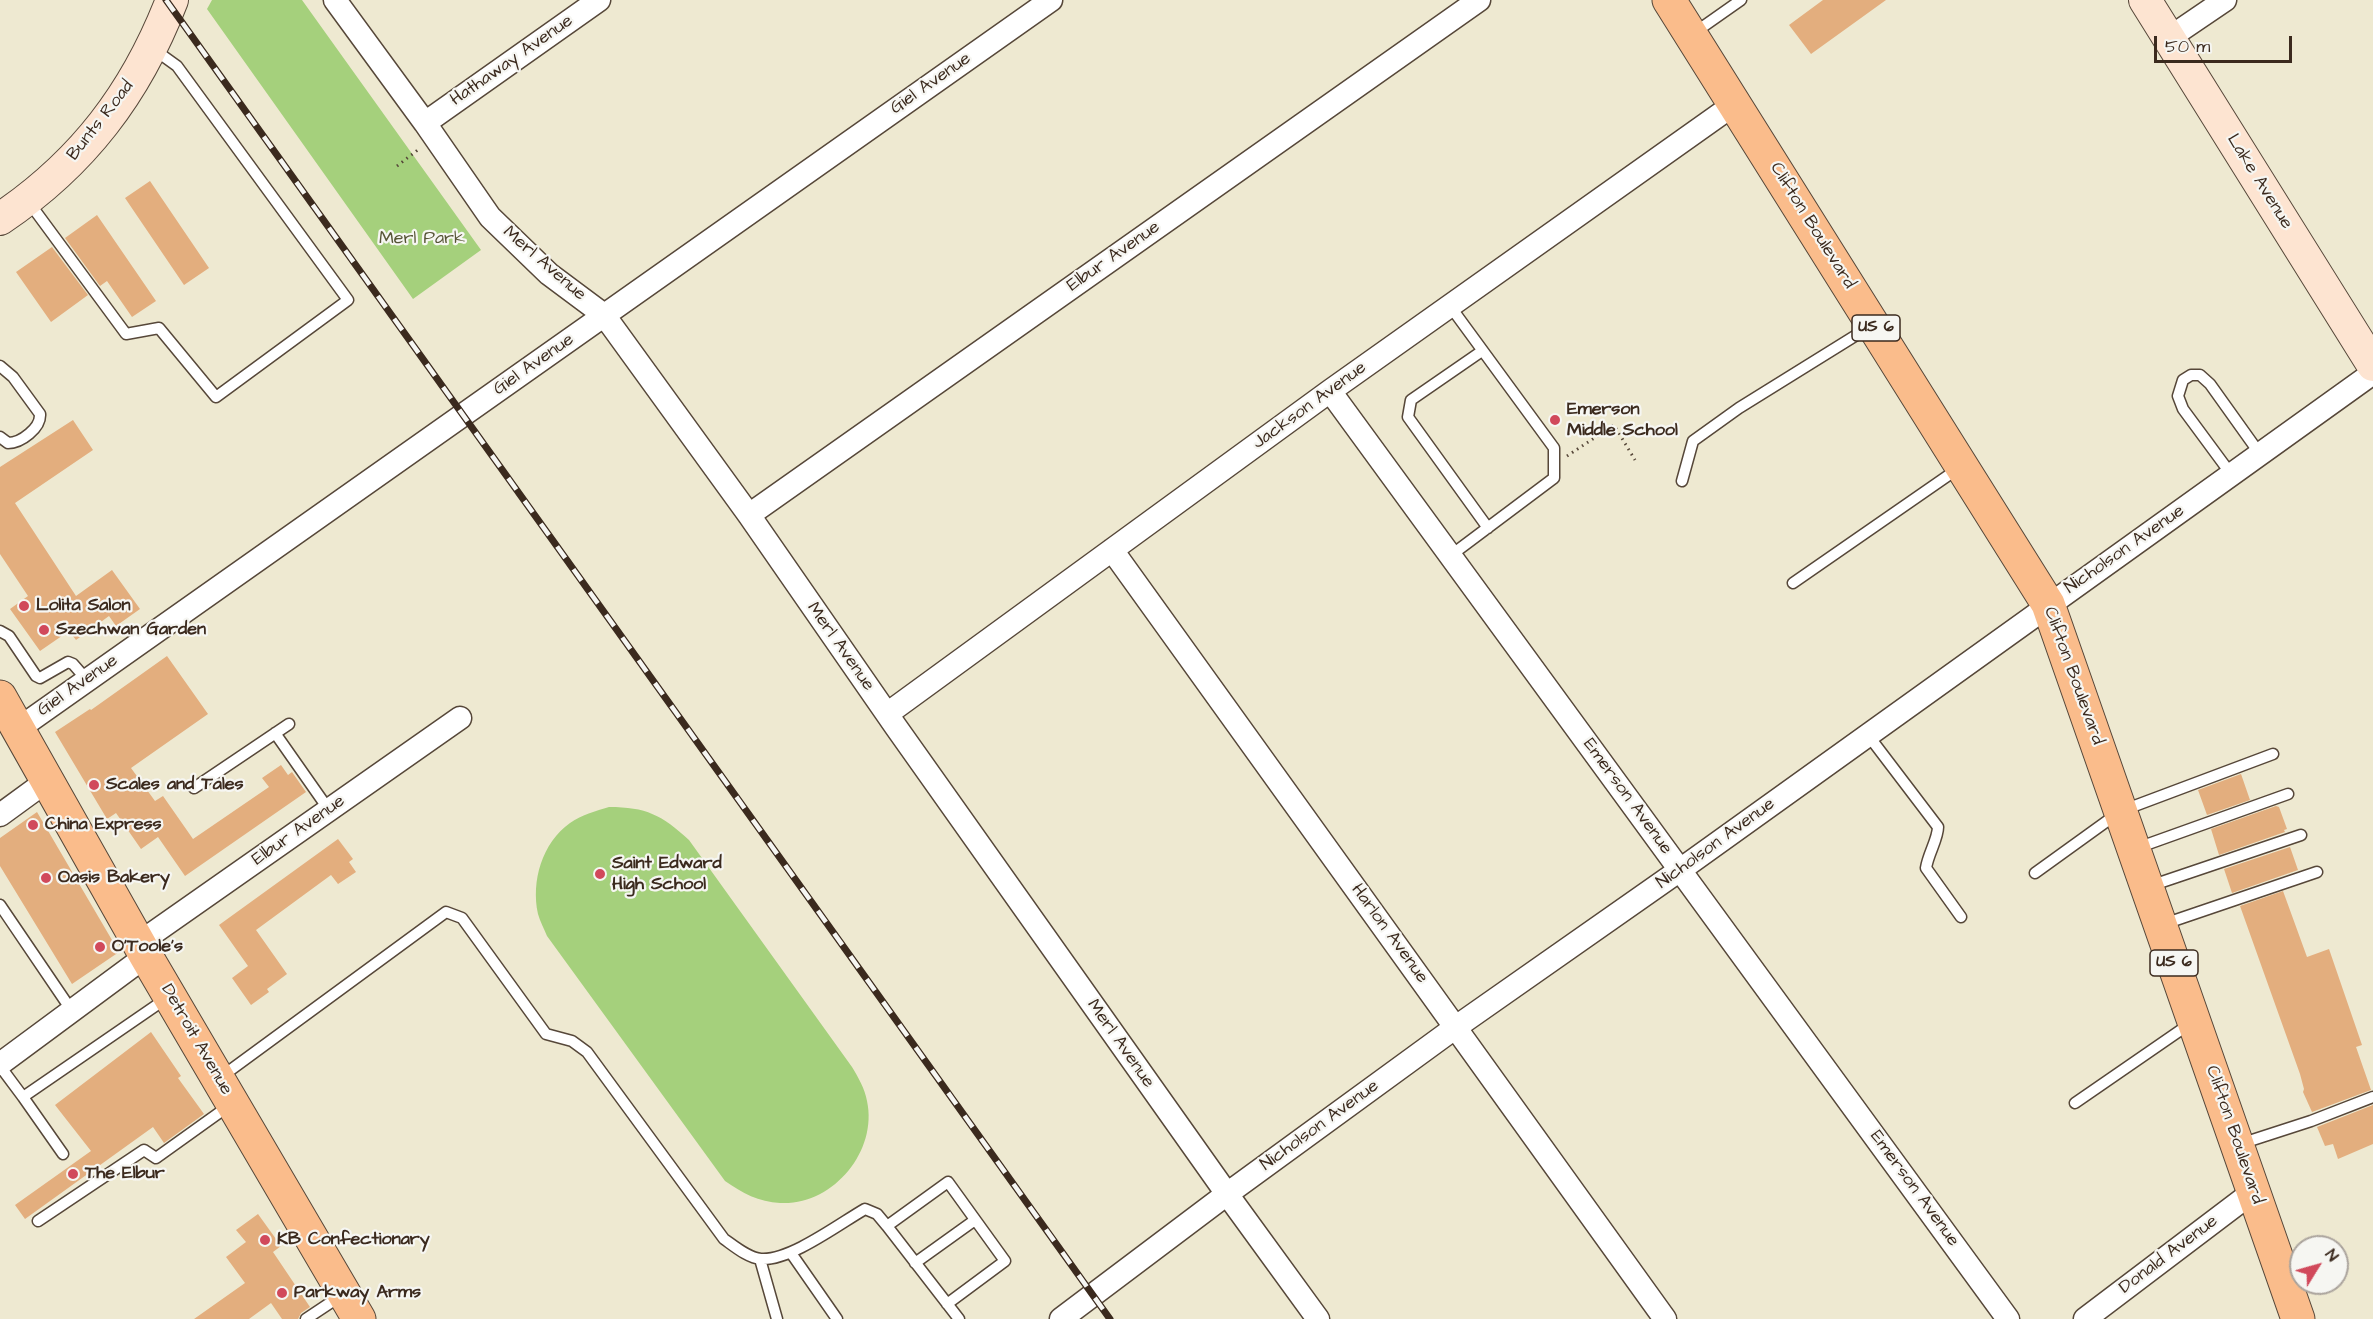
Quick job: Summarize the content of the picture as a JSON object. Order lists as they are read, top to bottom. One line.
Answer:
{"streets":{"main road":["Clifton Boulevard","US 6","Detroit Avenue"],"street":["Hathaway Avenue","Giel Avenue","Bunts Road","Lake Avenue","Elbur Avenue","Merl Avenue","Jackson Avenue","Nicholson Avenue","Emerson Avenue","Harlon Avenue","Donald Avenue"]},"crossings":[["Hathaway Avenue","Merl Avenue"],["Giel Avenue","Merl Avenue"],["Giel Avenue","Detroit Avenue"],["Clifton Boulevard","Jackson Avenue"],["Clifton Boulevard","Nicholson Avenue"],["Clifton Boulevard","Donald Avenue"],["Elbur Avenue","Merl Avenue"],["Elbur Avenue","Detroit Avenue"],["Merl Avenue","Jackson Avenue"],["Merl Avenue","Nicholson Avenue"],["Jackson Avenue","Emerson Avenue"],["Jackson Avenue","Harlon Avenue"],["Nicholson Avenue","Emerson Avenue"],["Nicholson Avenue","Harlon Avenue"]],"parks":["Merl Park"],"places":["Emerson Middle School","Lolita Salon","Szechwan Garden","Scales and Tales","China Express","Saint Edward High School","Oasis Bakery","O'Toole's","The Elbur","KB Confectionary","Parkway Arms"],"scale_bar":"50 m","north":"top right"}
